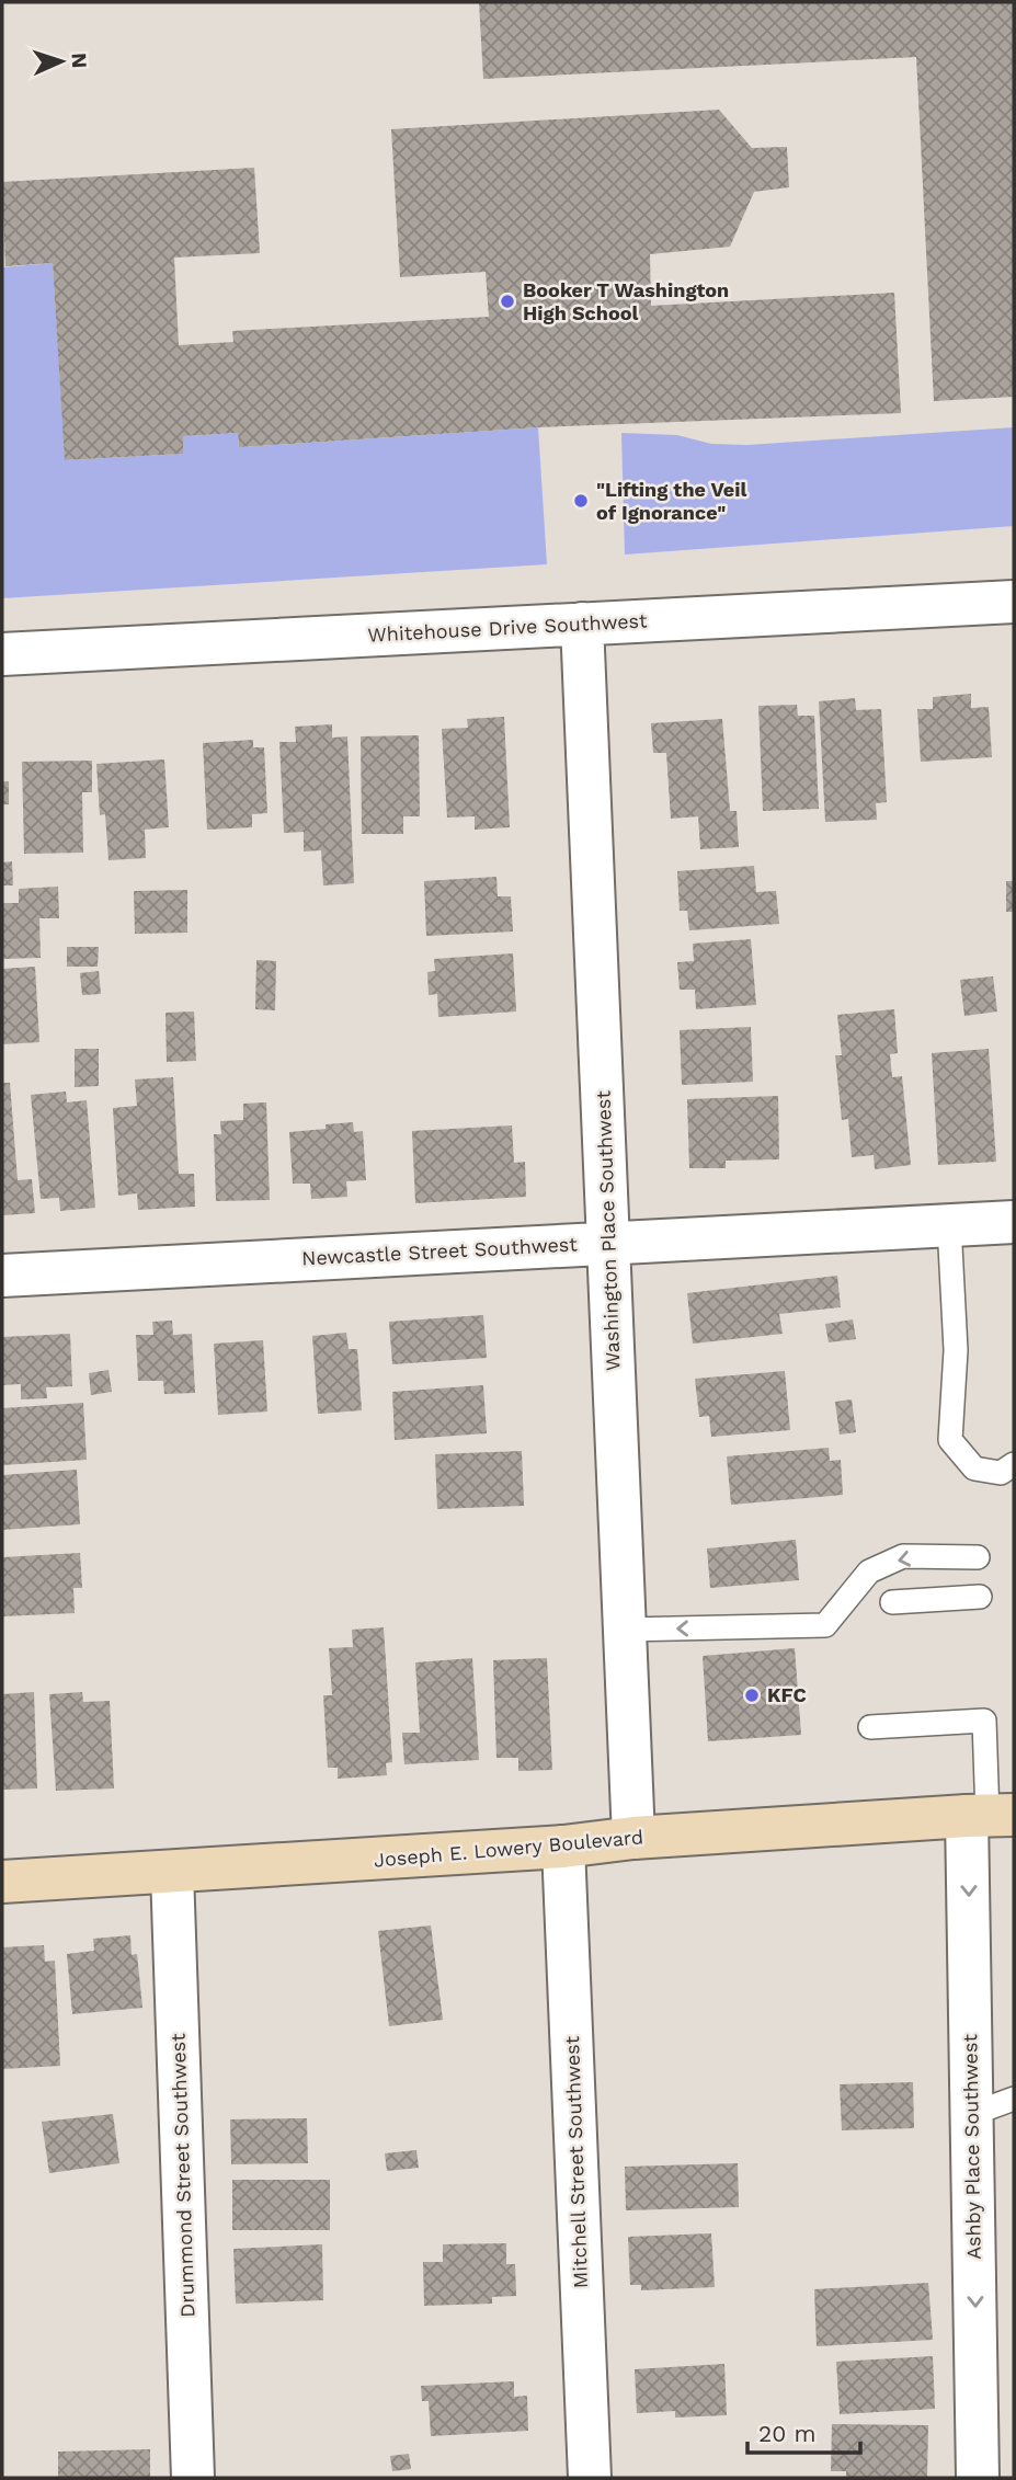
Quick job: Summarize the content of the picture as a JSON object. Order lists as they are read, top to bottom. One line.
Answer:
{"streets":{"main road":["Joseph E. Lowery Boulevard"],"street":["Whitehouse Drive Southwest","Washington Place Southwest","Newcastle Street Southwest","Ashby Place Southwest","Mitchell Street Southwest","Drummond Street Southwest"]},"crossings":[["Whitehouse Drive Southwest","Washington Place Southwest"],["Washington Place Southwest","Newcastle Street Southwest"],["Washington Place Southwest","Joseph E. Lowery Boulevard"],["Joseph E. Lowery Boulevard","Ashby Place Southwest"],["Joseph E. Lowery Boulevard","Mitchell Street Southwest"],["Joseph E. Lowery Boulevard","Drummond Street Southwest"]],"one_way":["Ashby Place Southwest"],"places":["Booker T Washington High School","\"Lifting the Veil of Ignorance\"","KFC"],"scale_bar":"20 m","north":"right"}
